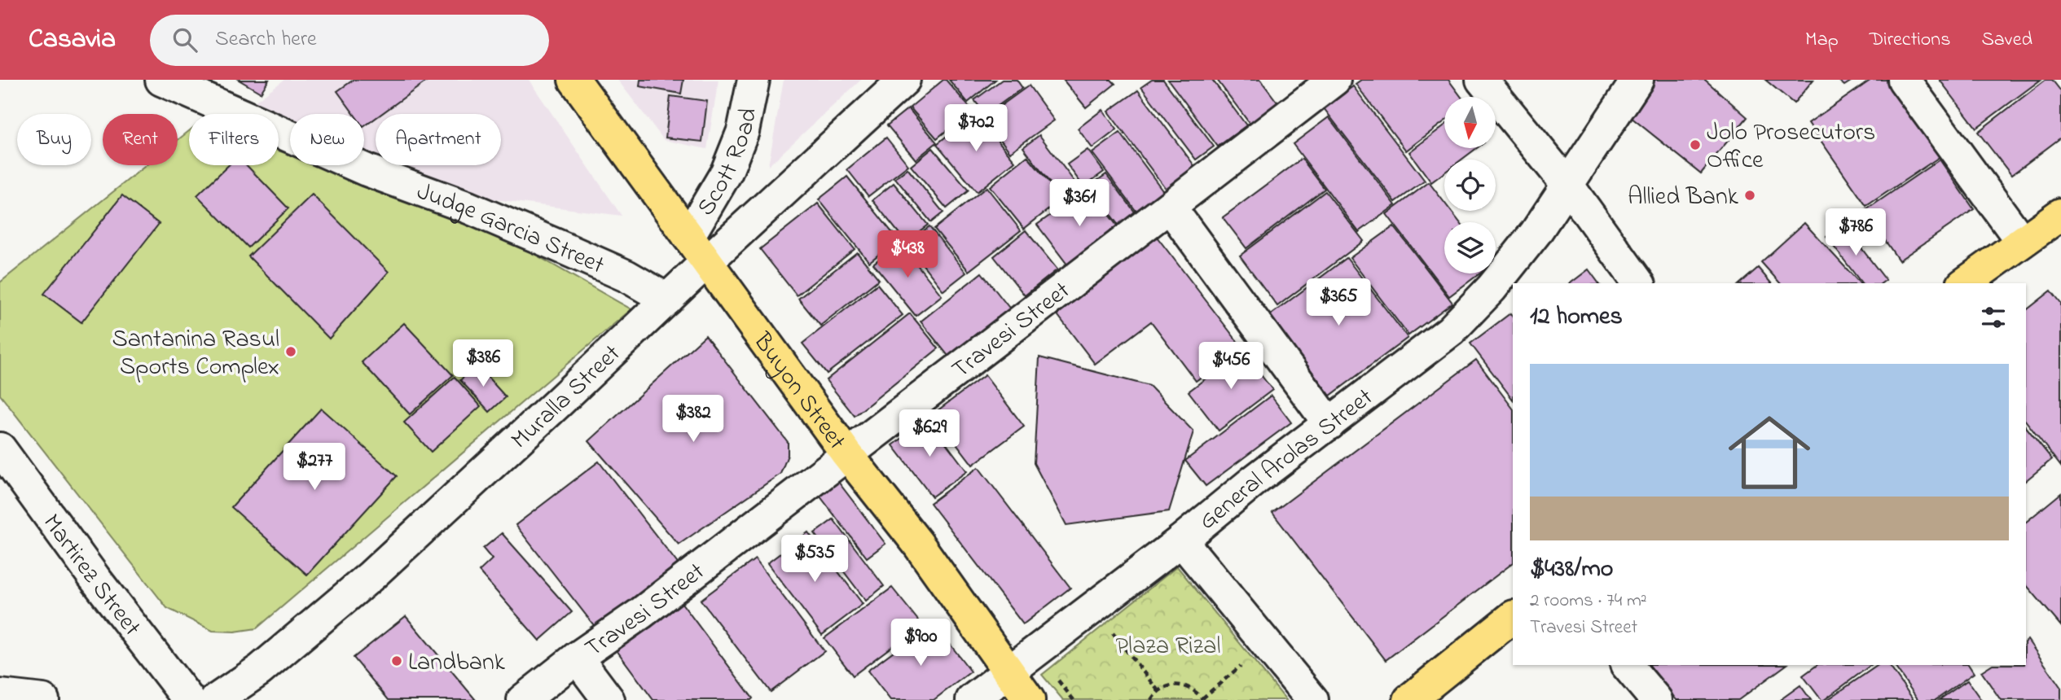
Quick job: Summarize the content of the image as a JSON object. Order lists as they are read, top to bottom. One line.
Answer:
{"streets":{"main road":["Buyon Street"],"street":["Scott Road","Judge Garcia Street","Travesi Street","Muralla Street","General Arolas Street","Martirez Street"]},"crossings":[["Scott Road","Buyon Street"],["Judge Garcia Street","Muralla Street"],["Travesi Street","Buyon Street"],["Buyon Street","Muralla Street"],["Buyon Street","General Arolas Street"]],"parks":["Plaza Rizal"],"places":["Jolo Prosecutors Office","Allied Bank","Santanina Rasul Sports Complex","Landbank"],"north":"bottom","page":{"header":"Casavia","search":"Search here","nav":["Map","Directions","Saved"],"price":["$702","$361","$786","$438","$365","$386","$456","$382","$629","$277","$535","$900"],"chip":["Buy","Rent","Filters","New","Apartment"],"heading":"12 homes","list":[{"name":"$438/mo","note":"2 rooms · 74 m² · Travesi Street"}]}}
